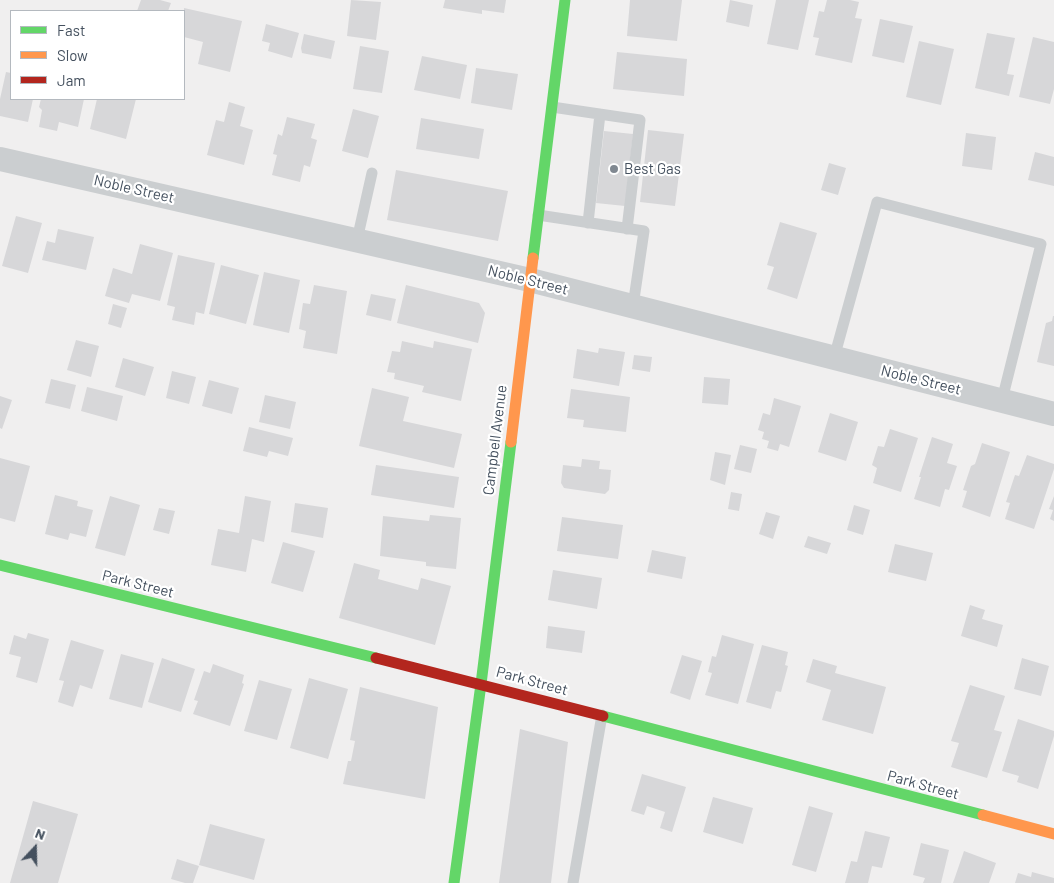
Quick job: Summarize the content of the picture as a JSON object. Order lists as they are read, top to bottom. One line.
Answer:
{"streets":{"street":["Noble Street","Campbell Avenue","Park Street"]},"crossings":[["Noble Street","Campbell Avenue"],["Campbell Avenue","Park Street"]],"places":["Best Gas"],"legend":["Fast","Slow","Jam"],"north":"top"}
